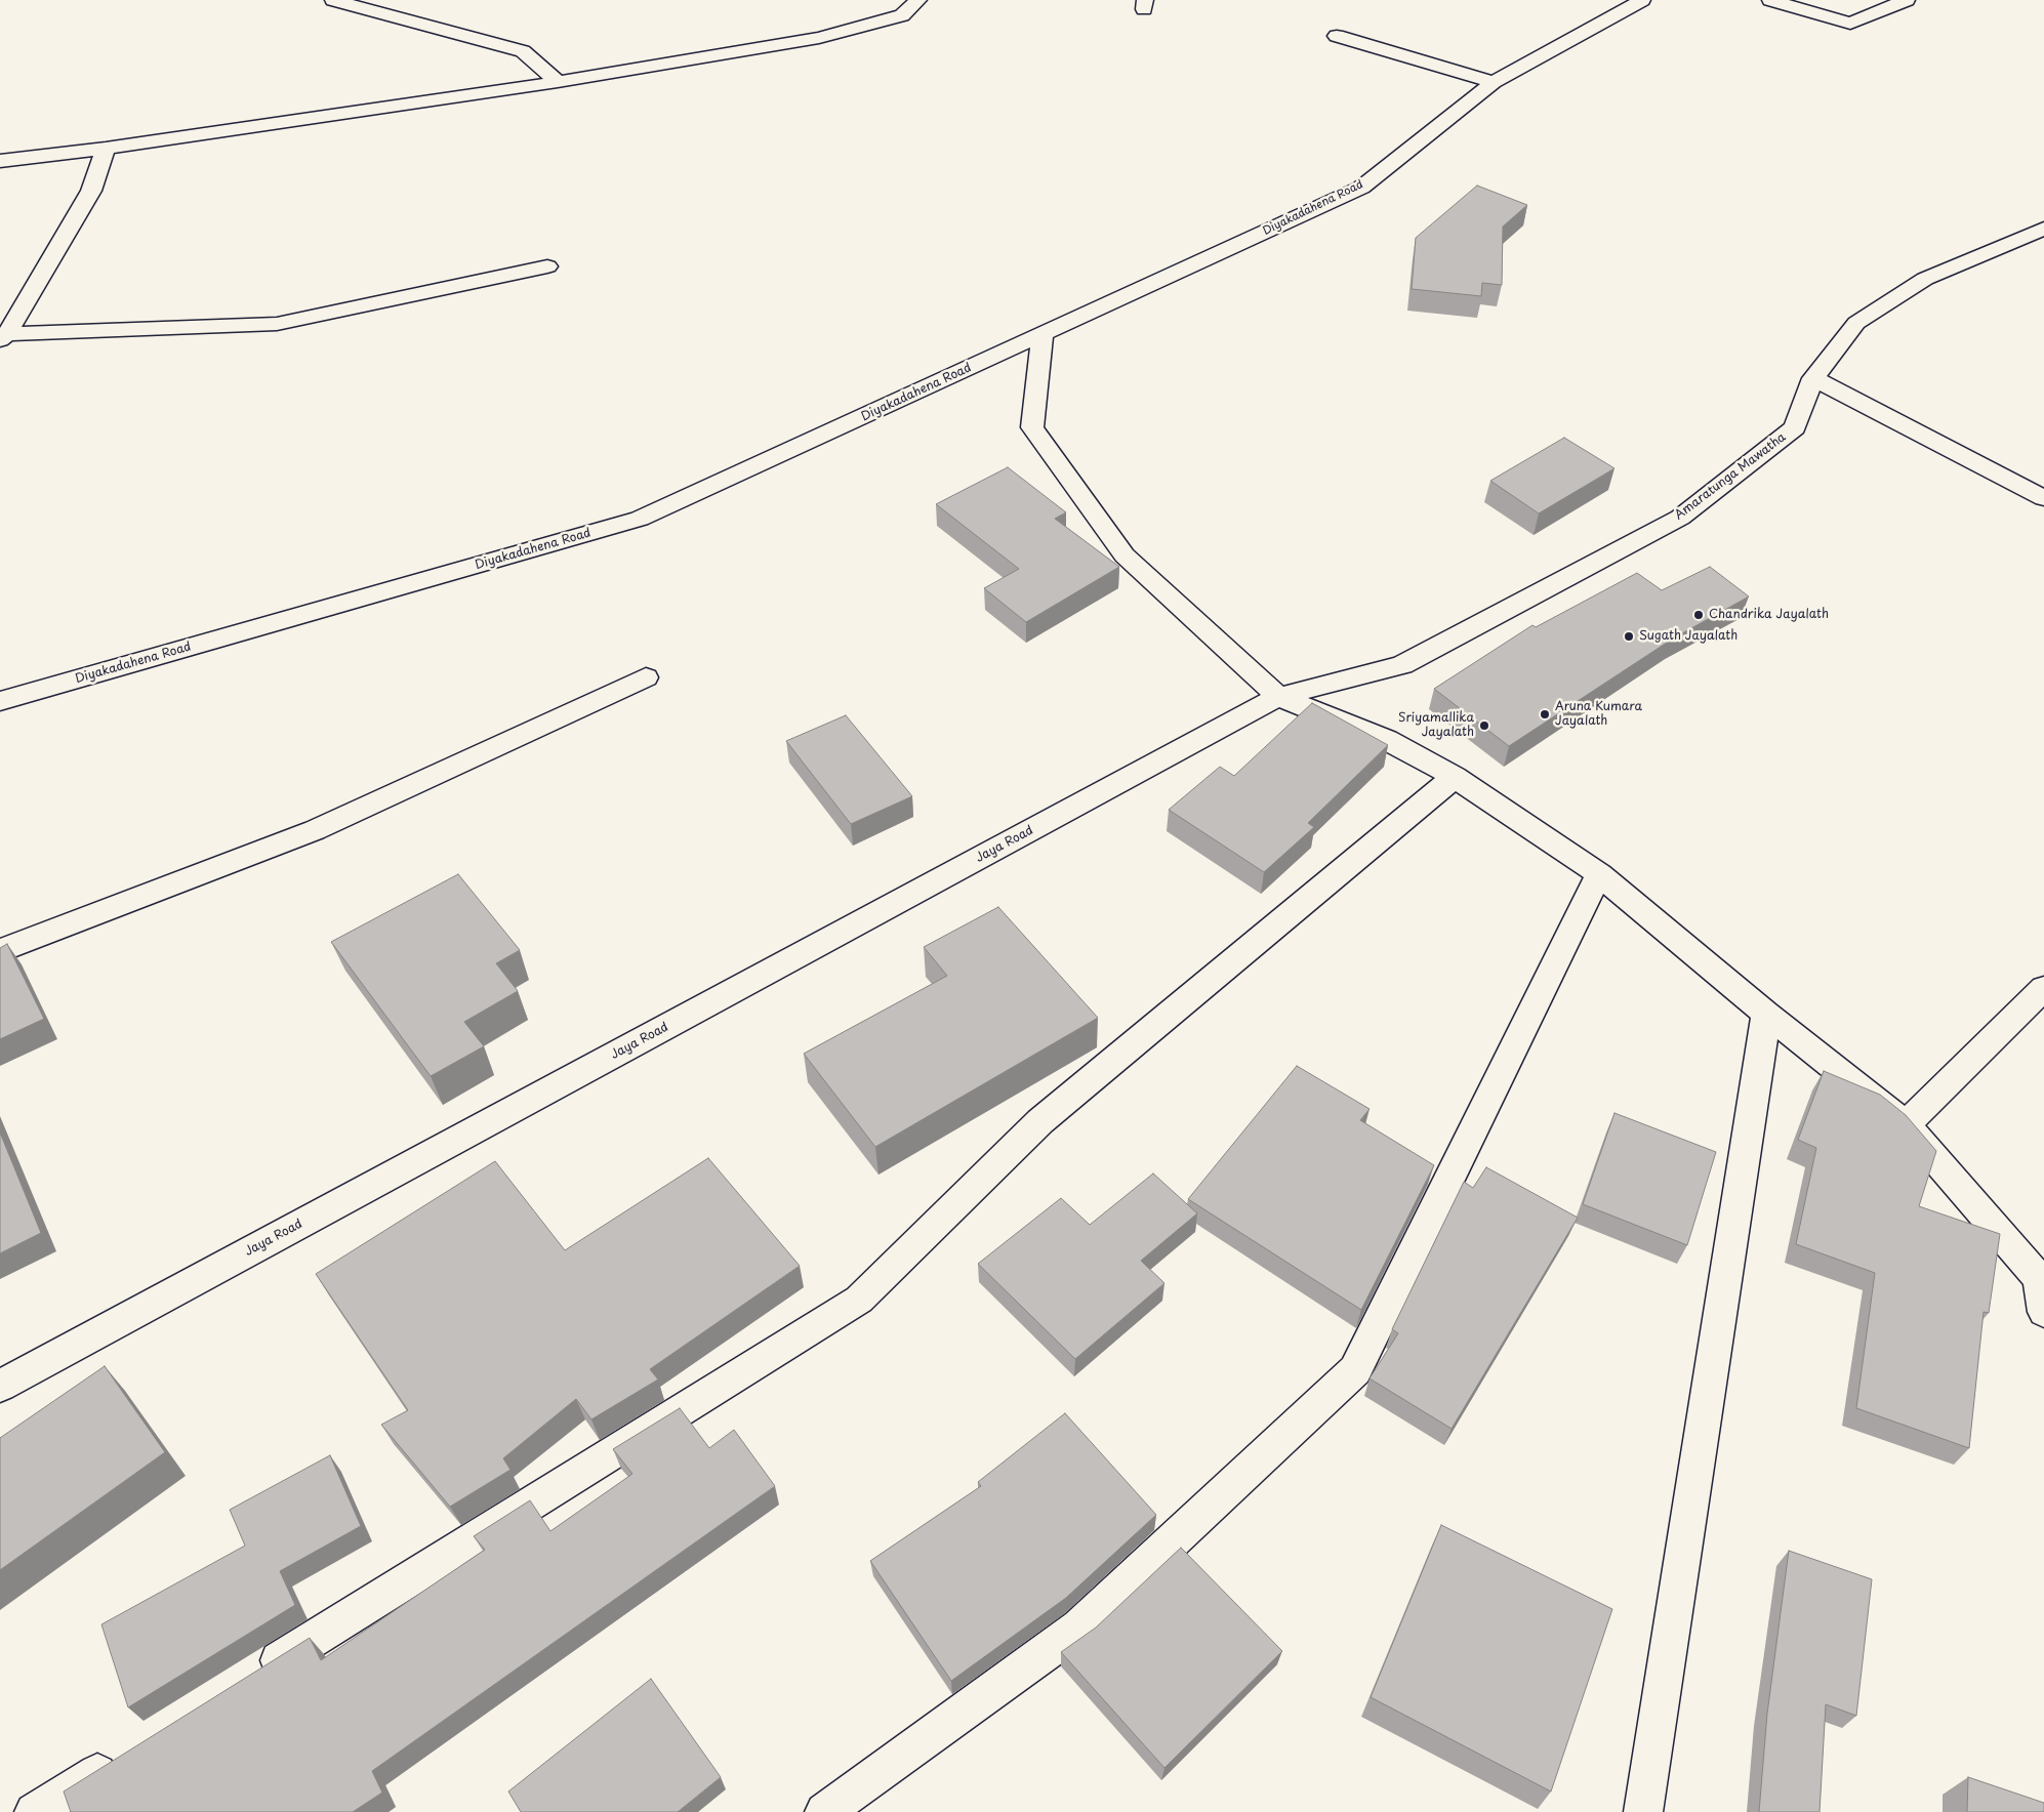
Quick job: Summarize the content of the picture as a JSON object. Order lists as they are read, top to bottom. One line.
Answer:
{"streets":{"street":["Diyakadahena Road","Amaratunga Mawatha","Jaya Road"]},"crossings":[["Amaratunga Mawatha","Jaya Road"]],"places":["Chandrika Jayalath","Sugath Jayalath","Aruna Kumara Jayalath","Sriyamallika Jayalath"]}
